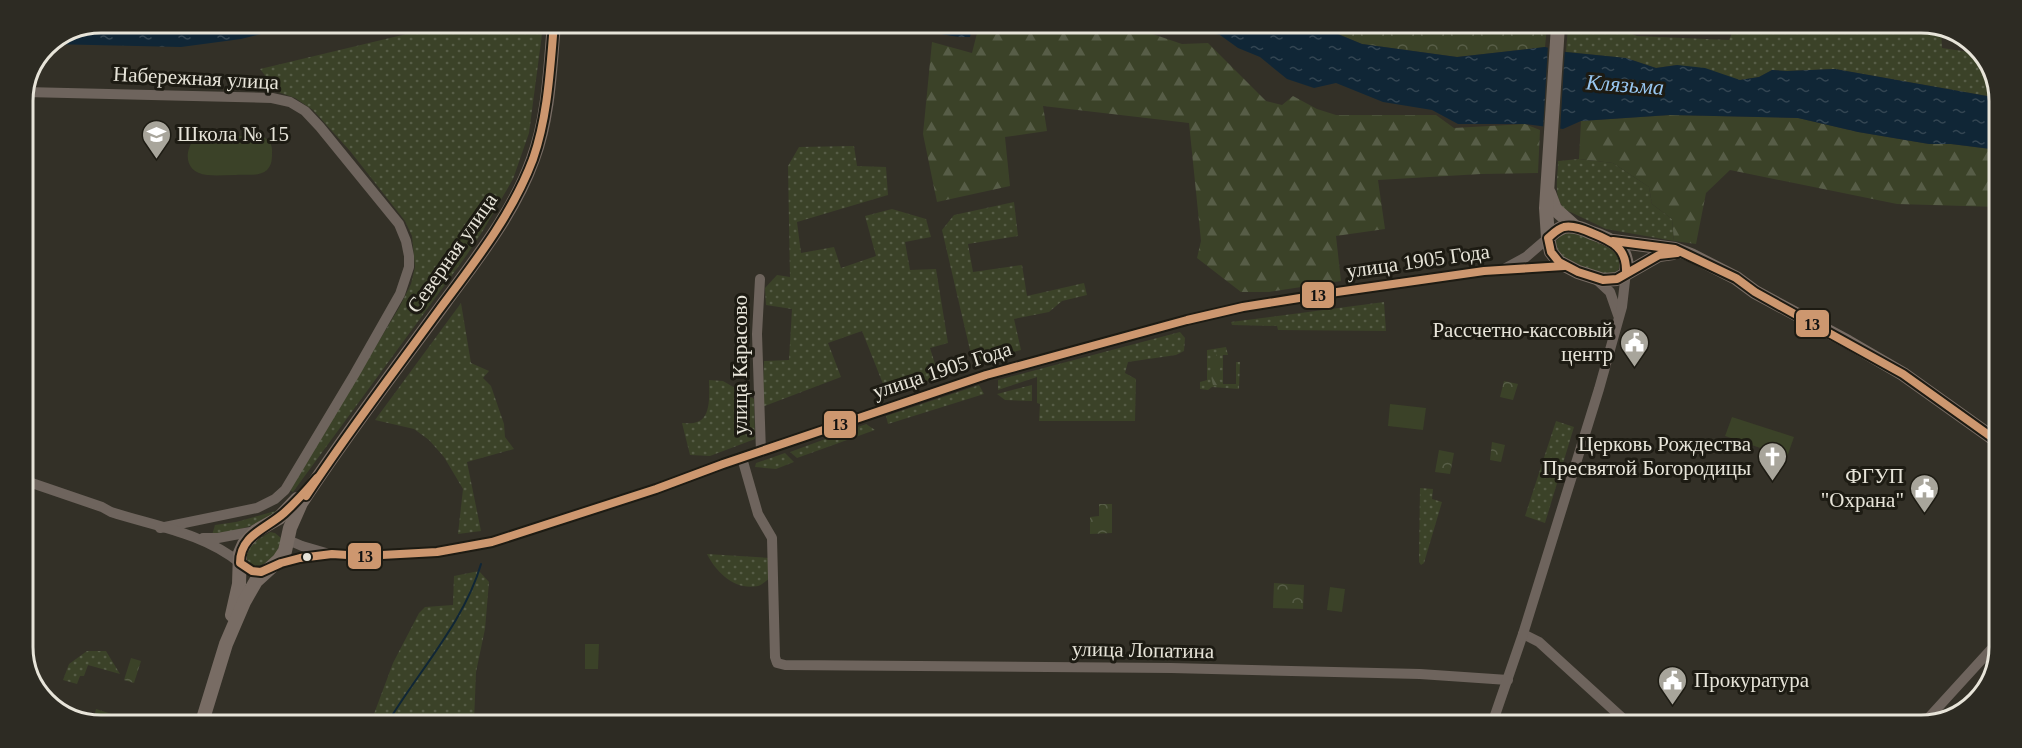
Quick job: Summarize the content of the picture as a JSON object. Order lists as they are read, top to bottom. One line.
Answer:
{"streets":{"main road":["Северная улица"],"street":["Набережная улица","улица 1905 Года","улица Карасово","улица Лопатина"]},"crossings":[["Набережная улица","Северная улица"],["Северная улица","улица 1905 Года"],["улица 1905 Года","улица Карасово"],["улица 1905 Года","улица Лопатина"]],"water":["Клязьма"],"places":{"school or university":["Школа № 15"],"public building":["Рассчетно-кассовый центр","ФГУП \"Охрана\"","Прокуратура"],"church":["Церковь Рождества Пресвятой Богородицы"]},"lines":["transit line 13"]}
